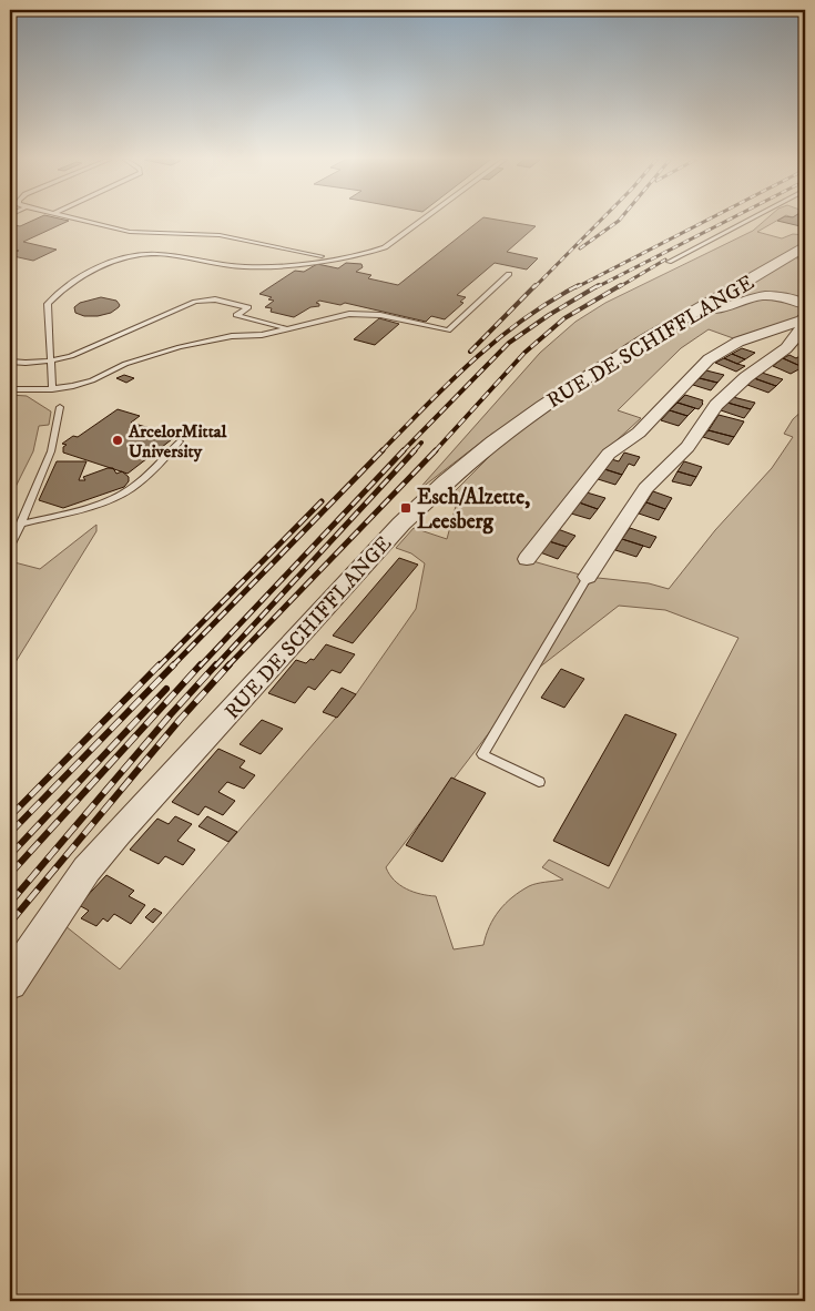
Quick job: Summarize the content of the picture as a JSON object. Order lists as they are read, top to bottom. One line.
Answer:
{"streets":{"street":["RUE DE SCHIFFLANGE"]},"places":{"other":["ArcelorMittal University"],"transit":["Esch/Alzette, Leesberg"]}}
